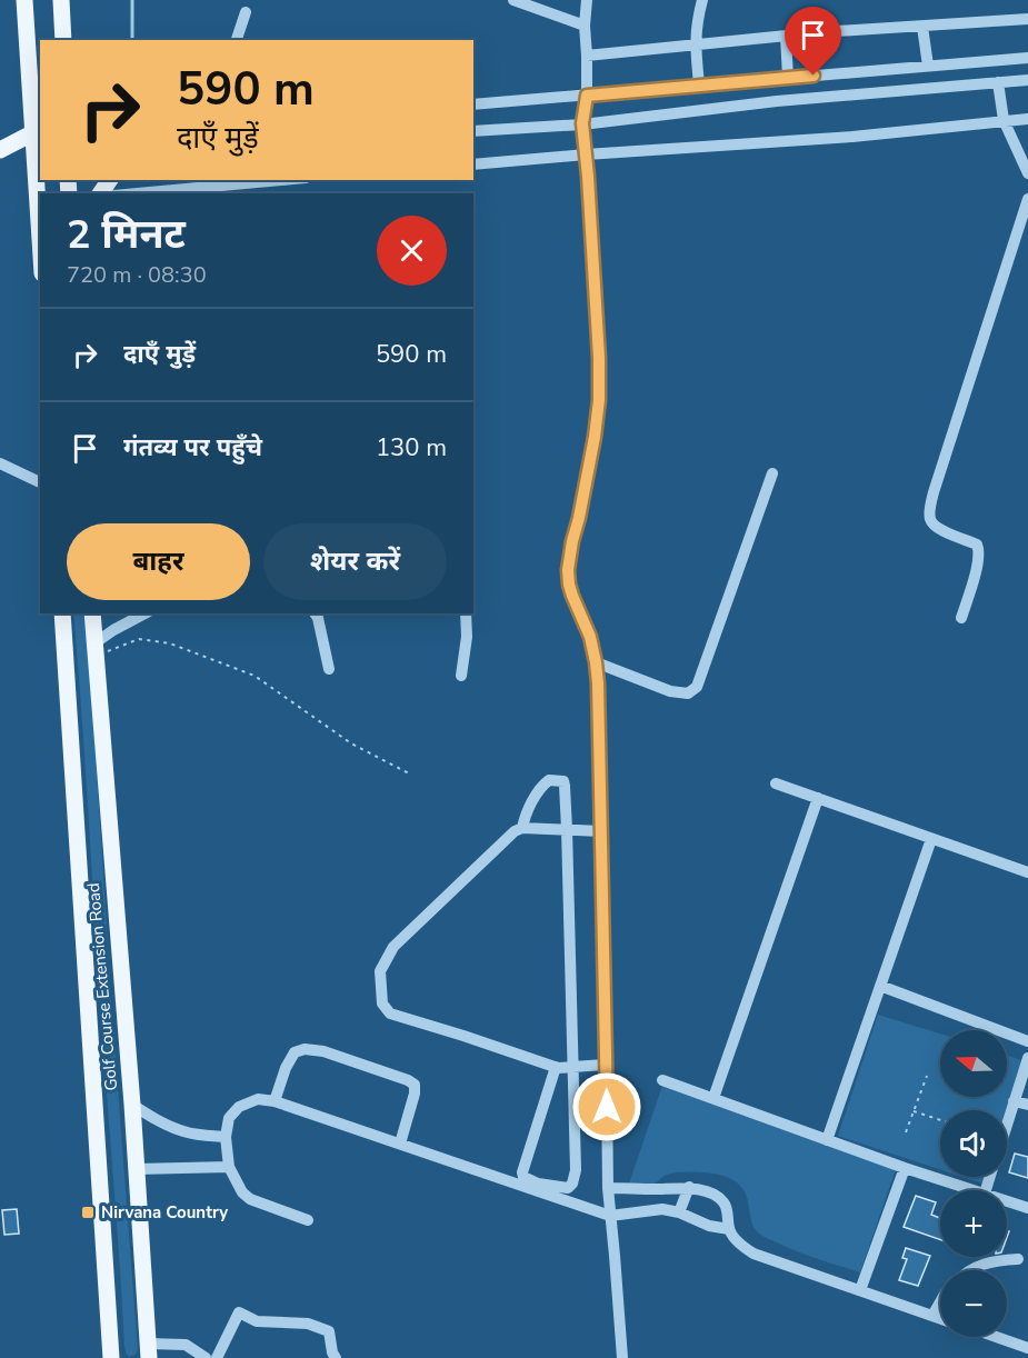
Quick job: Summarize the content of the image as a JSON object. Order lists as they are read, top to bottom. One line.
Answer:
{"streets":{"main road":["Golf Course Extension Road"]},"places":{"transit":["Nirvana Country"]},"north":"left","page":{"turn":["590 m","दाएँ मुड़ें"],"heading":["2 मिनट","720 m · 08:30"],"list":[{"name":"दाएँ मुड़ें","value":"590 m"},{"name":"गंतव्य पर पहुँचे","value":"130 m"}],"buttons":["बाहर","शेयर करें"],"map_buttons":["+","−"]}}
